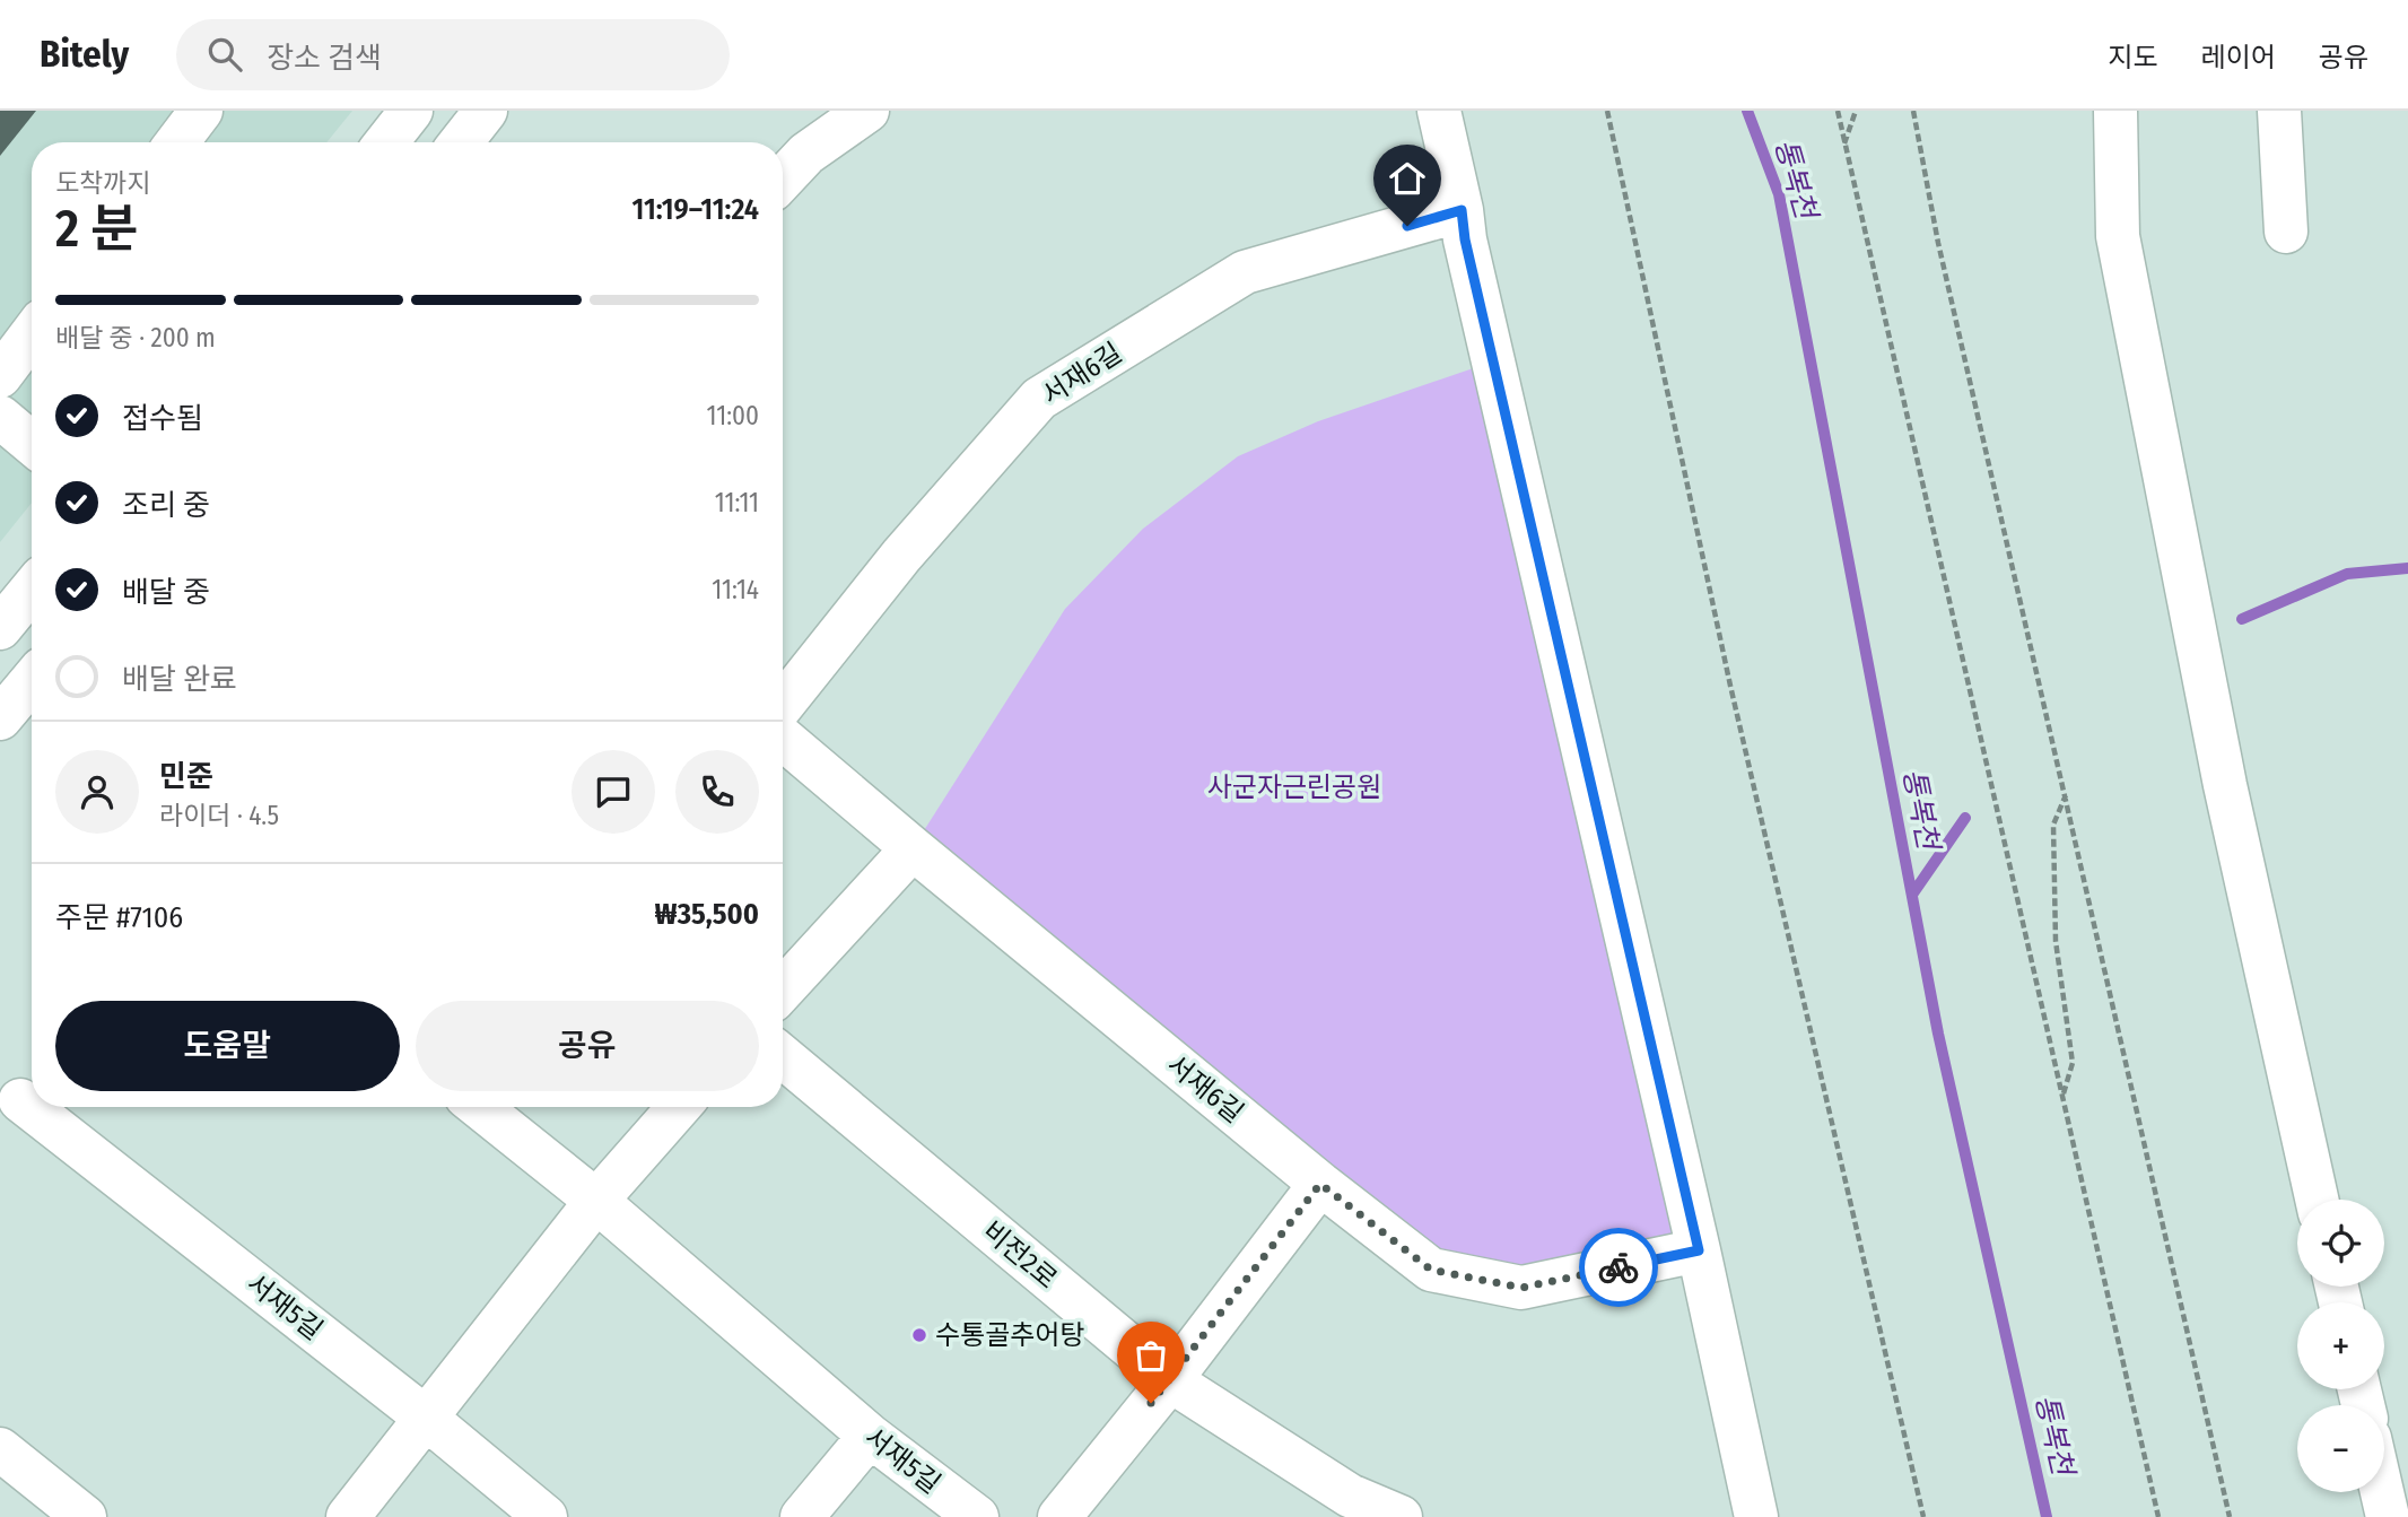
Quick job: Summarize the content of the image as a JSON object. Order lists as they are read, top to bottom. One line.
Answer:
{"streets":{"street":["서재6길","비전2로","서재5길"]},"water":["통복천"],"parks":["사군자근린공원"],"places":["수통골추어탕"],"page":{"header":"Bitely","search":"장소 검색","nav":["지도","레이어","공유"],"heading":["2 분","도착까지","11:19–11:24"],"panel":["민준","라이더 · 4.5","주문 #7106","₩35,500"],"bar":"배달 중 · 200 m","list":[["접수됨","11:00"],["조리 중","11:11"],["배달 중","11:14"],"배달 완료"],"buttons":["도움말","공유"],"map_buttons":["+","−"]}}
